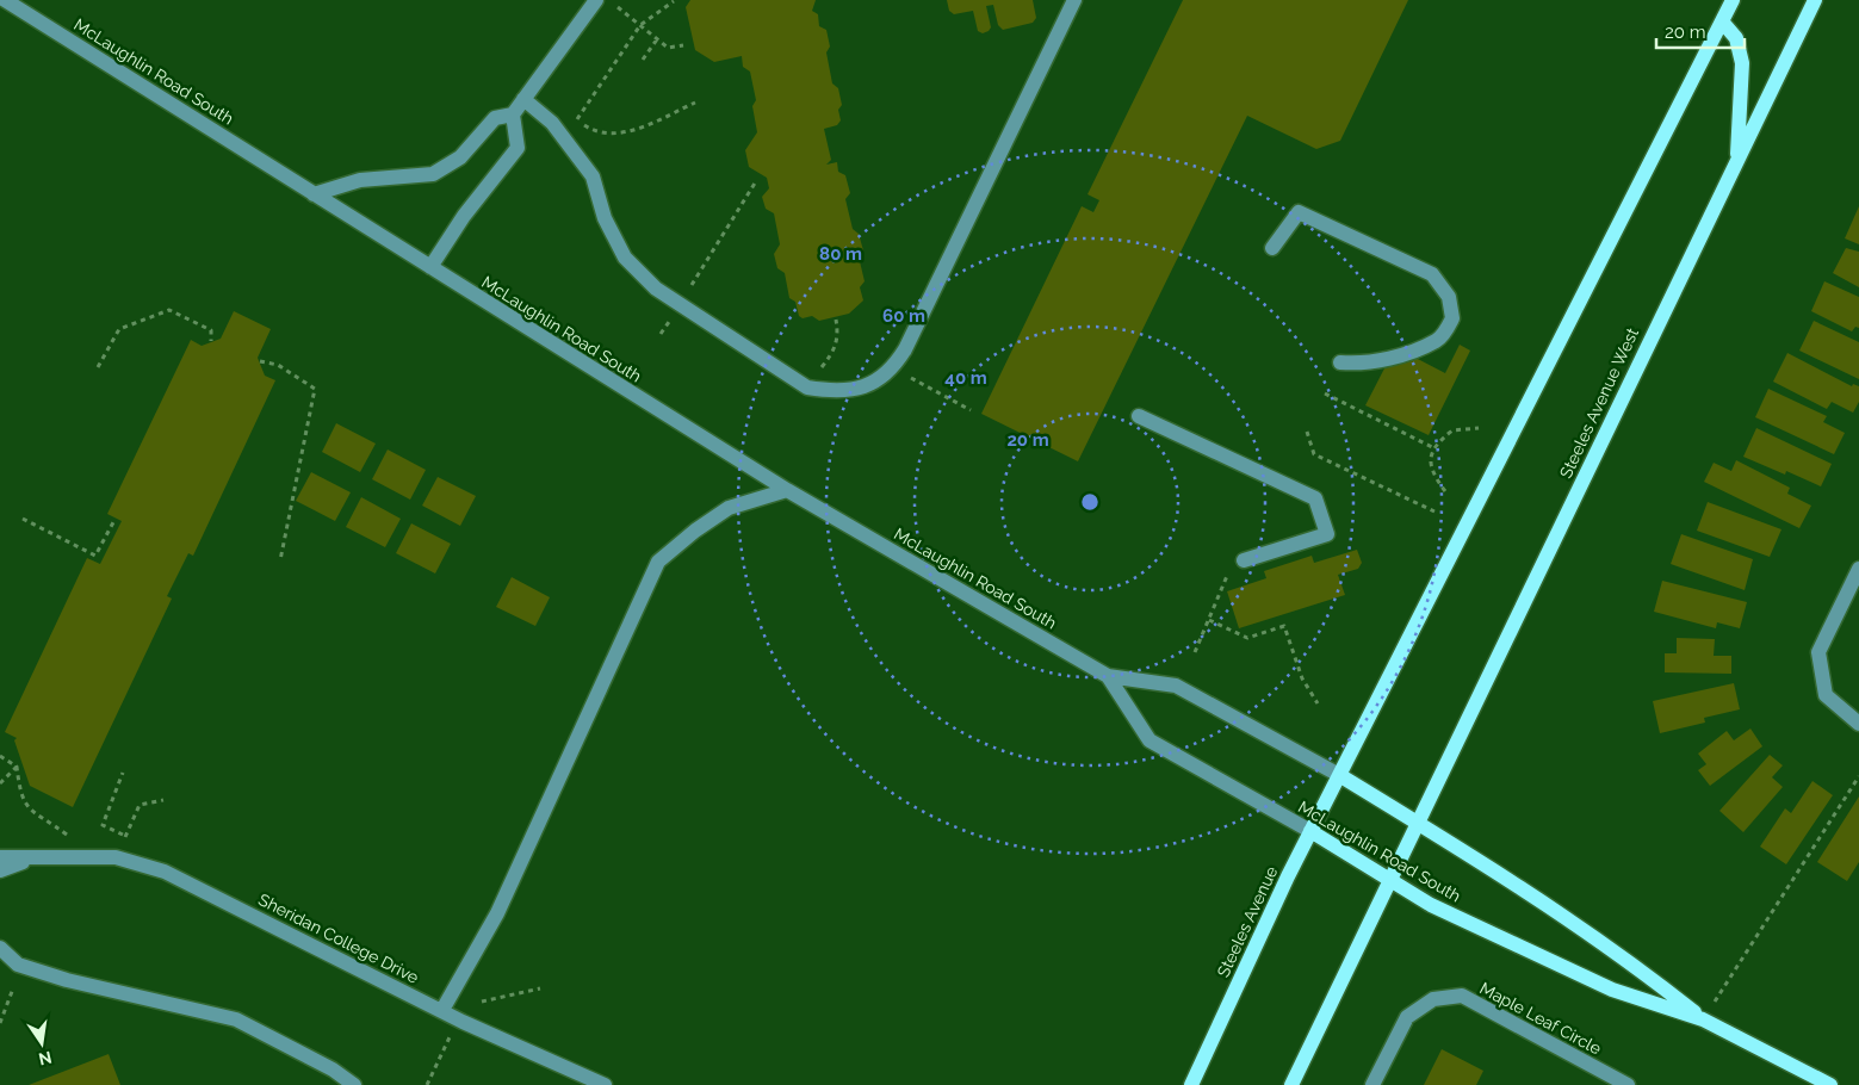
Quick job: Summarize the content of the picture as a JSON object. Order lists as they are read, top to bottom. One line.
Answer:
{"streets":{"main road":["McLaughlin Road South","Steeles Avenue West","Steeles Avenue"],"street":["Sheridan College Drive","Maple Leaf Circle"]},"crossings":[["McLaughlin Road South","Steeles Avenue West"],["McLaughlin Road South","Steeles Avenue"]],"scale_bar":"20 m","north":"bottom","rings":["80 m","60 m","40 m","20 m"]}
